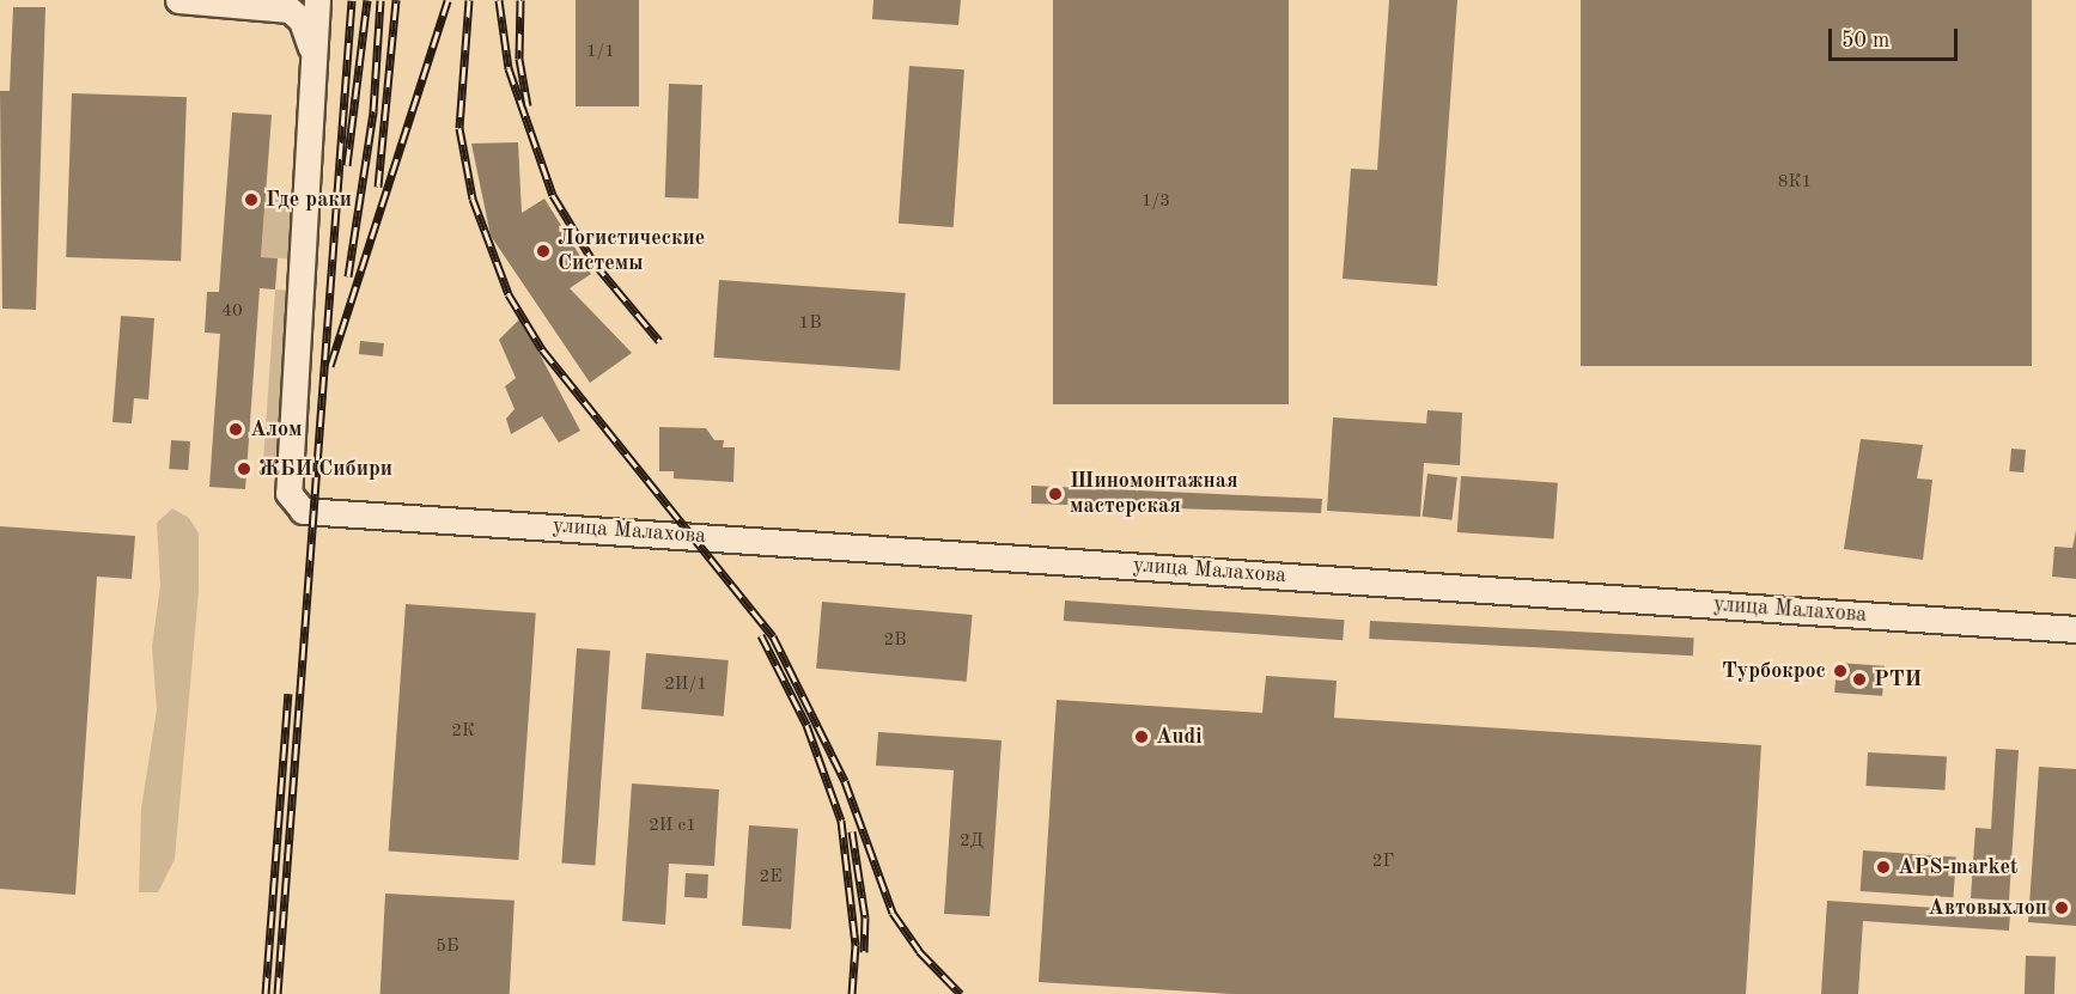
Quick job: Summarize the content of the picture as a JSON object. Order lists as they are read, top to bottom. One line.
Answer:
{"streets":{"street":["улица Малахова"]},"places":["Где раки","Логистические Системы","Алом","ЖБИ Сибири","Шиномонтажная мастерская","Турбокрос","РТИ","Audi","АPS-market","Автовыхлоп"],"house_numbers":["1/1","8К1","1/3","40","1В","2В","2И/1","2К","2И с1","2Д","2Г","2Е","5Б"],"scale_bar":"50 m"}
